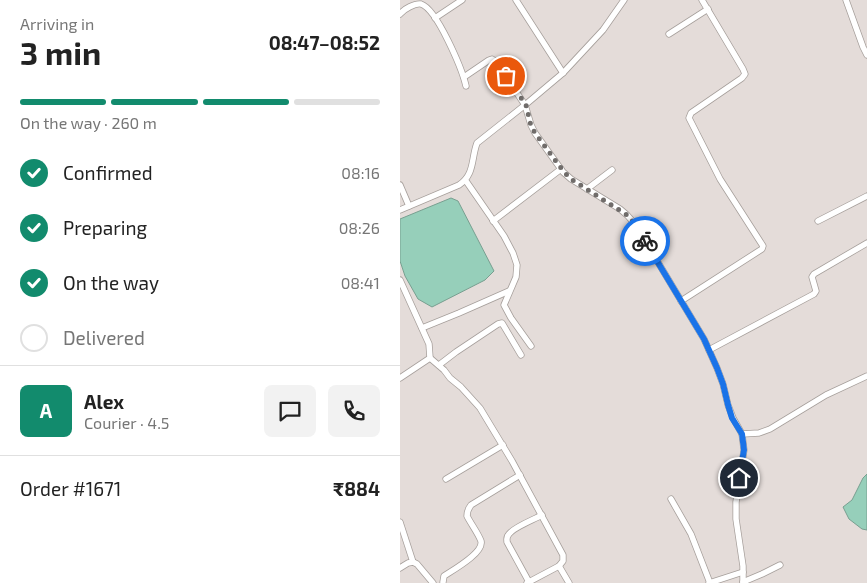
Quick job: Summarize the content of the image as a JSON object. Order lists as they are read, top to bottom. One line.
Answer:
{"page":{"heading":["3 min","Arriving in","08:47–08:52"],"panel":["Alex","Courier · 4.5","Order #1671","₹884"],"bar":"On the way · 260 m","list":[["Confirmed","08:16"],["Preparing","08:26"],["On the way","08:41"],"Delivered"],"round":"A"}}
